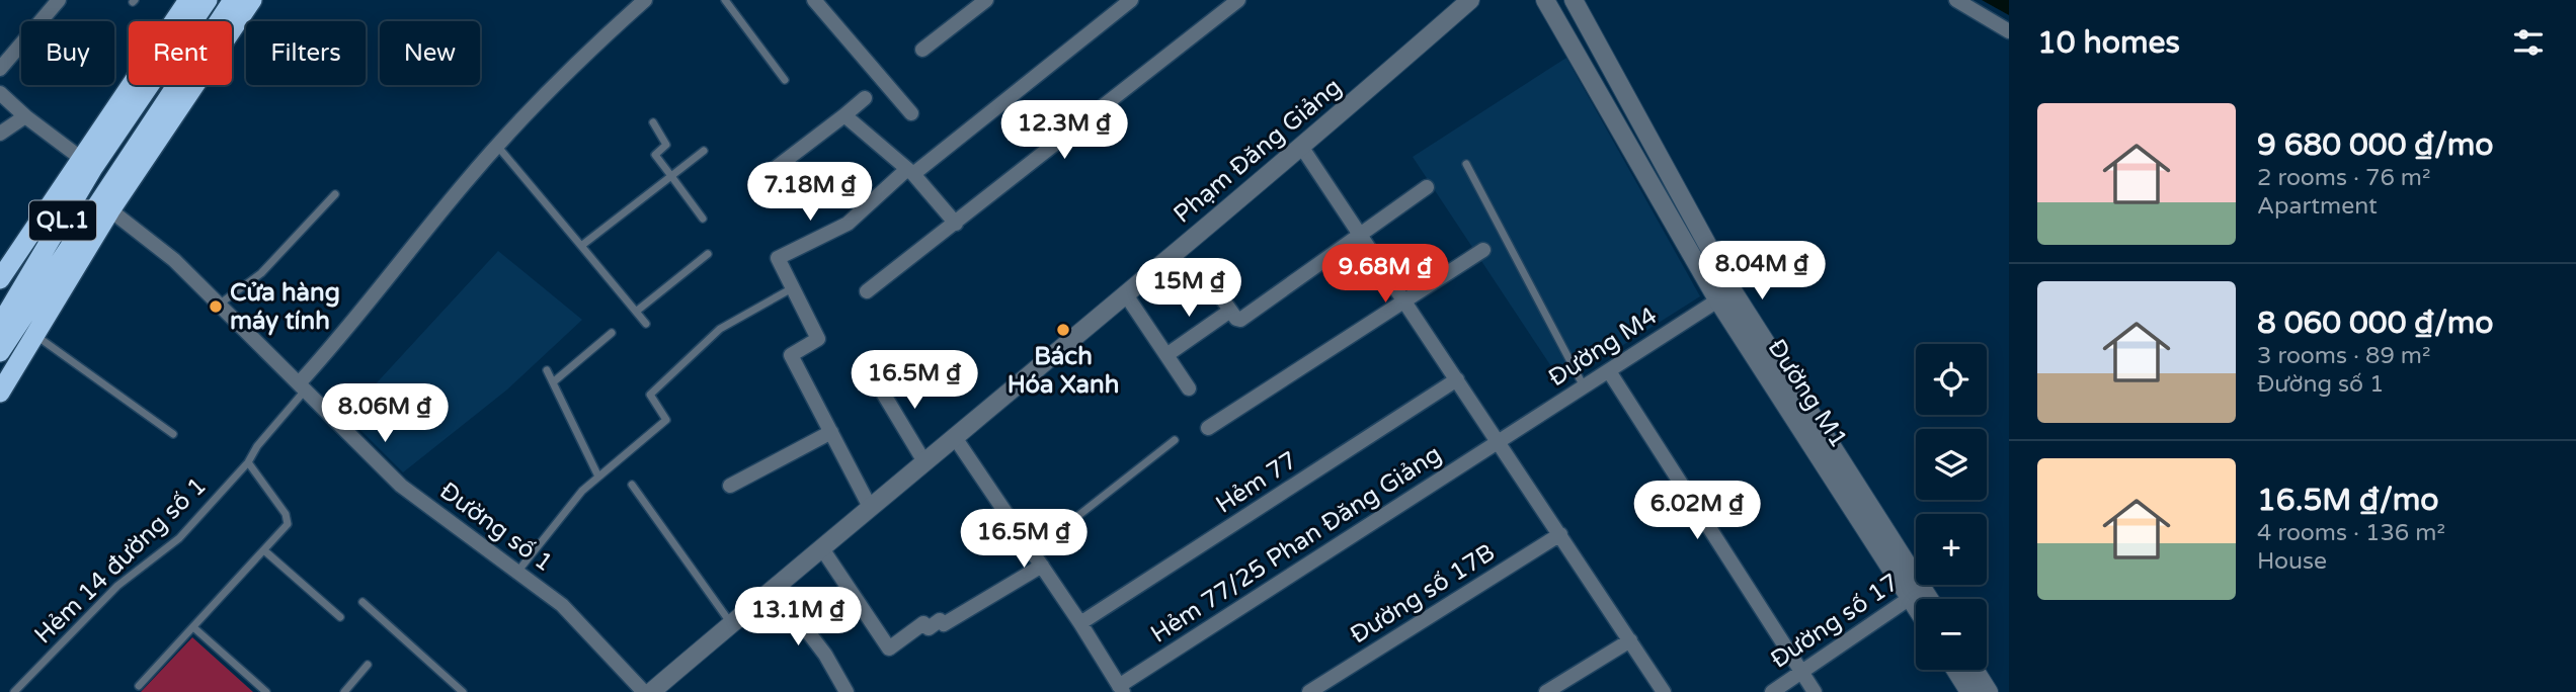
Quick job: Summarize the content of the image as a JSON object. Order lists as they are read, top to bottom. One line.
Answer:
{"streets":{"highway":["QL.1"],"street":["Phạm Đăng Giảng","Đường M4","Đường M1","Hẻm 77","Đường số 1","Hẻm 77/25 Phan Đăng Giảng","Đường số 17B","Đường số 17"],"lane":["Hẻm 14 đường số 1"]},"crossings":[["QL.1","Đường số 1"],["Đường M4","Đường M1"],["Đường M4","Hẻm 77/25 Phan Đăng Giảng"],["Đường M1","Đường số 17"],["Đường số 1","Hẻm 14 đường số 1"]],"places":["Cửa hàng máy tính","Bách Hóa Xanh"],"page":{"heading":"10 homes","chip":["Buy","Rent","Filters","New"],"list":[{"name":"9 680 000 ₫/mo","note":"2 rooms · 76 m² · Apartment"},{"name":"8 060 000 ₫/mo","note":"3 rooms · 89 m² · Đường số 1"},{"name":"16.5M ₫/mo","note":"4 rooms · 136 m² · House"}],"price":["12.3M ₫","7.18M ₫","8.04M ₫","9.68M ₫","15M ₫","16.5M ₫","8.06M ₫","6.02M ₫","16.5M ₫","13.1M ₫"],"map_buttons":["+","−"]}}
